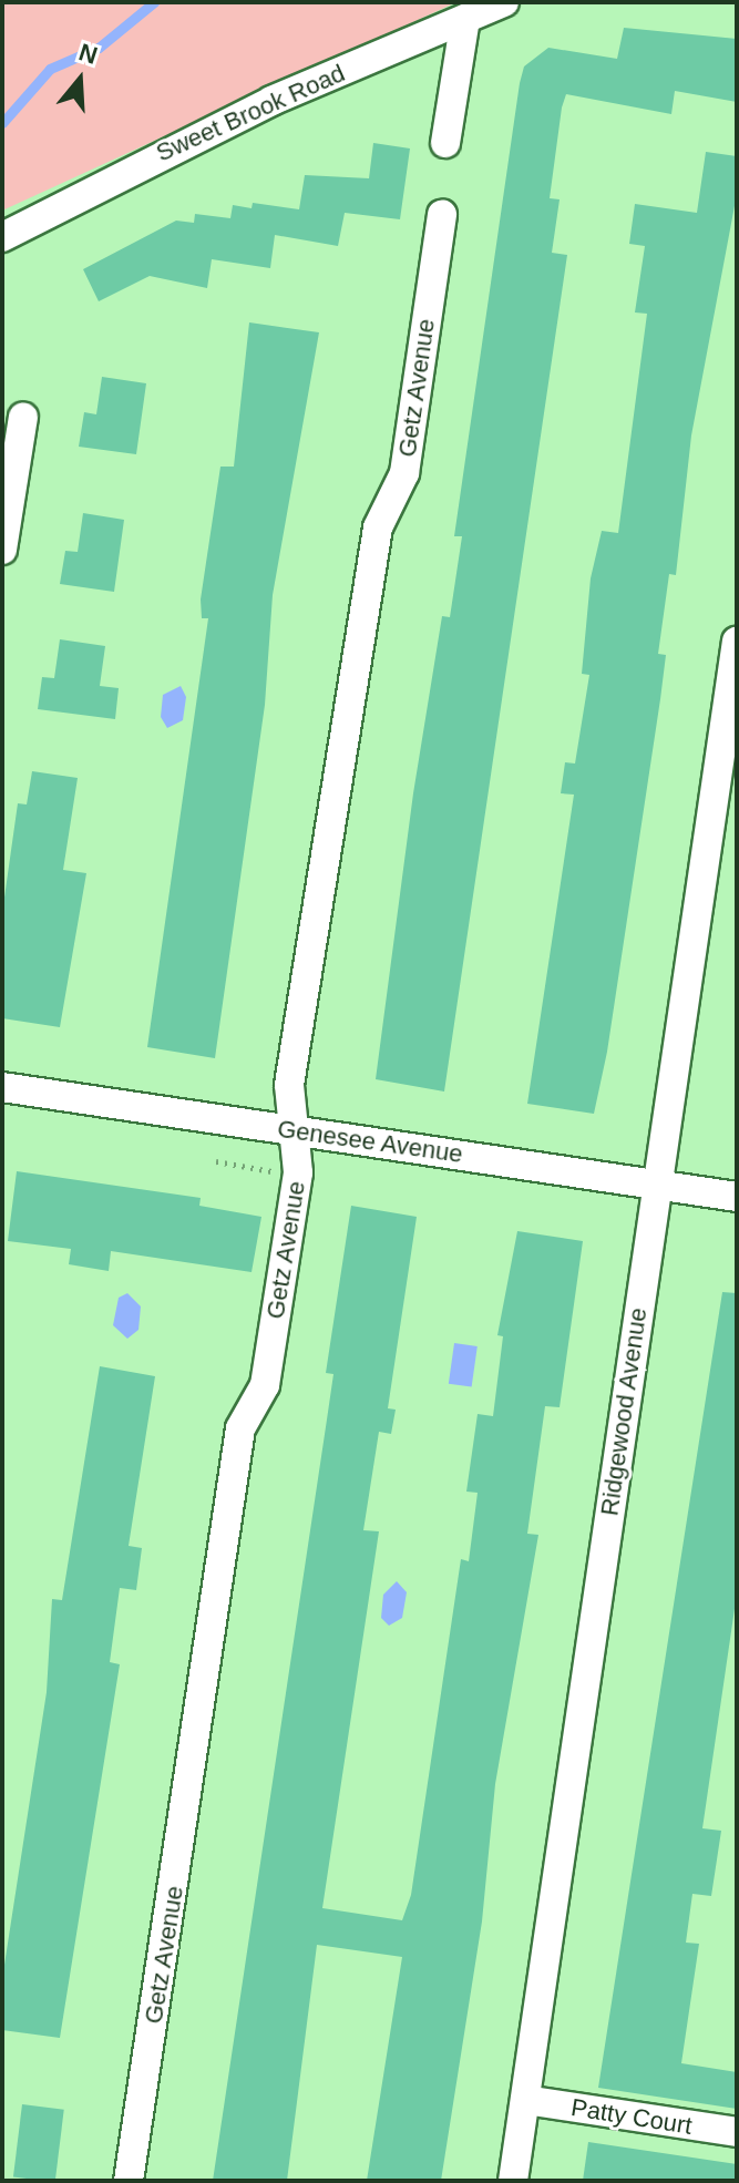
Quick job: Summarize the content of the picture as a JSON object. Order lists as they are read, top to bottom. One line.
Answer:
{"streets":{"street":["Sweet Brook Road","Getz Avenue","Genesee Avenue","Ridgewood Avenue","Patty Court"]},"crossings":[["Getz Avenue","Genesee Avenue"],["Genesee Avenue","Ridgewood Avenue"],["Ridgewood Avenue","Patty Court"]],"north":"top"}
